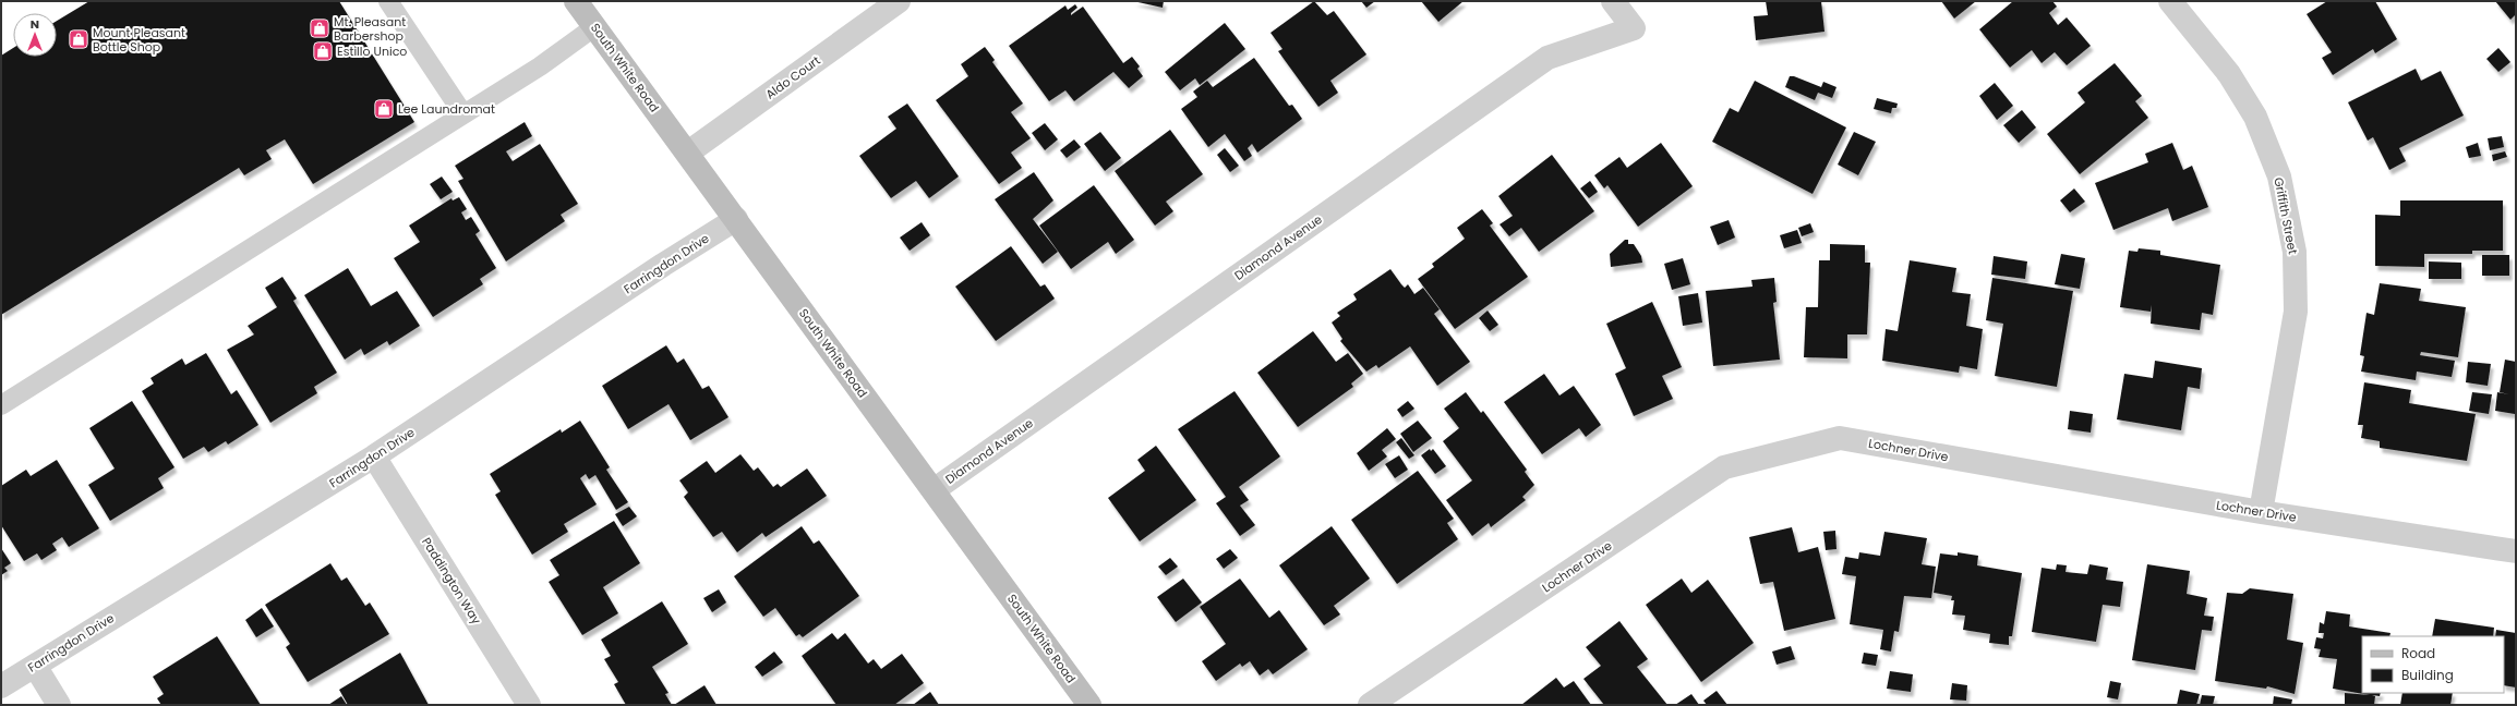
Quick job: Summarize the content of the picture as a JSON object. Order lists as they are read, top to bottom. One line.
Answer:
{"streets":{"main road":["South White Road"],"street":["Aldo Court","Griffith Street","Diamond Avenue","Farringdon Drive","Lochner Drive","Paddington Way"]},"crossings":[["South White Road","Aldo Court"],["South White Road","Diamond Avenue"],["South White Road","Farringdon Drive"],["Griffith Street","Lochner Drive"],["Farringdon Drive","Paddington Way"]],"places":{"shop":["Mt. Pleasant Barbershop","Mount Pleasant Bottle Shop","Estillo Unico","Lee Laundromat"]},"legend":["Road","Building"],"north":"top"}
